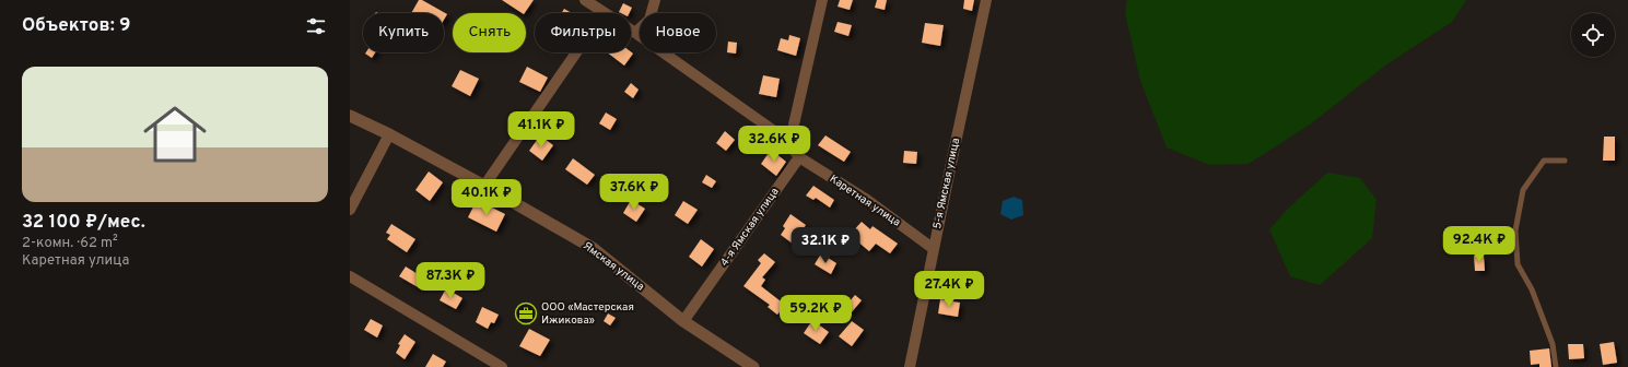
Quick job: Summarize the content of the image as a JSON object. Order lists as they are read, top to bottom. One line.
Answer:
{"streets":{"street":["5-я Ямская улица","Каретная улица","4-я Ямская улица","Ямская улица"]},"crossings":[["5-я Ямская улица","Каретная улица"],["Каретная улица","4-я Ямская улица"],["4-я Ямская улица","Ямская улица"]],"places":{"office":["ООО «Мастерская Ижикова»"]},"page":{"heading":"Объектов: 9","chip":["Купить","Снять","Фильтры","Новое"],"list":[{"name":"32 100 ₽/мес.","note":"2-комн. · 62 m² · Каретная улица"}],"price":["41.1K ₽","32.6K ₽","37.6K ₽","40.1K ₽","92.4K ₽","32.1K ₽","87.3K ₽","27.4K ₽","59.2K ₽"]}}
